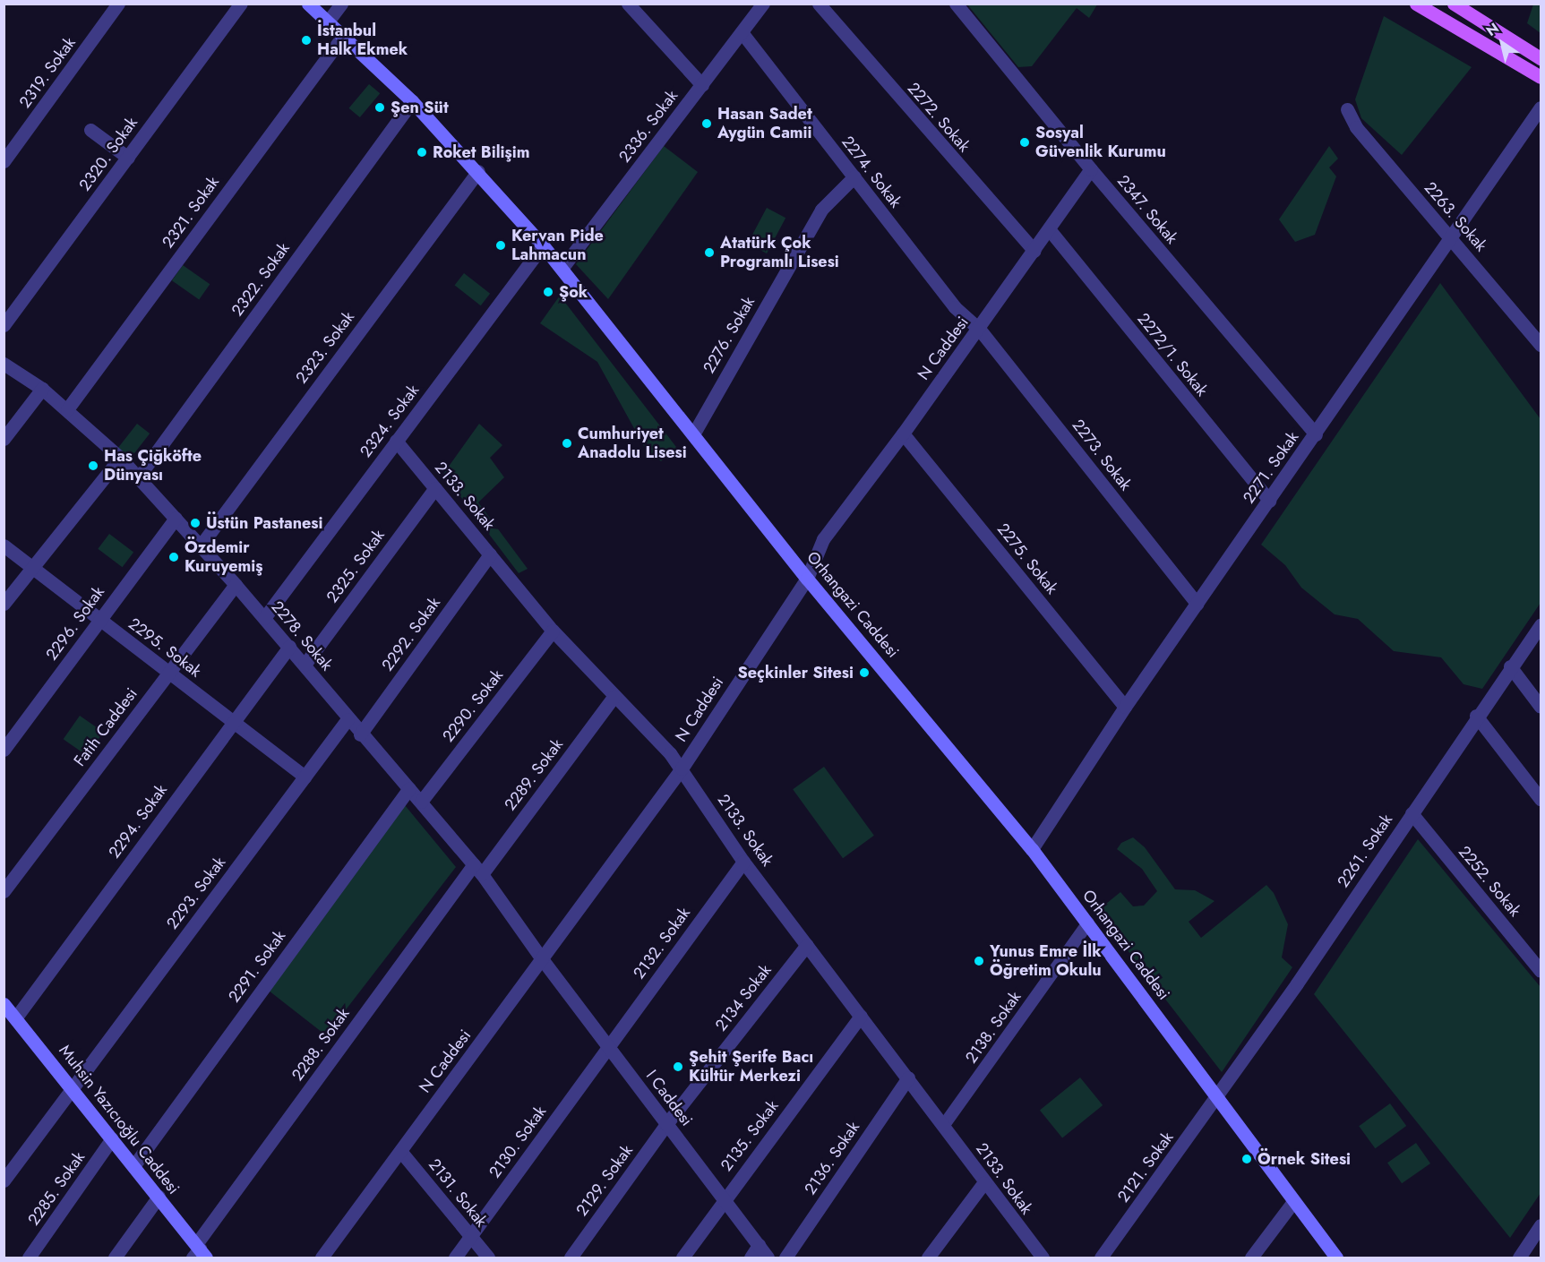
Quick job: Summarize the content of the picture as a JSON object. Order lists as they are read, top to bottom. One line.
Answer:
{"streets":{"main road":["Orhangazi Caddesi","Muhsin Yazıcıoğlu Caddesi"],"street":["2319. Sokak","2272. Sokak","2336. Sokak","2320. Sokak","2274. Sokak","2347. Sokak","2321. Sokak","2263. Sokak","2322. Sokak","2276. Sokak","2323. Sokak","N Caddesi","2272/1. Sokak","2324. Sokak","2273. Sokak","2271. Sokak","2133. Sokak","2275. Sokak","2325. Sokak","2296. Sokak","2292. Sokak","2278. Sokak","2295. Sokak","2290. Sokak","Fatih Caddesi","2289. Sokak","2294. Sokak","2261. Sokak","2252. Sokak","2293. Sokak","2132. Sokak","2291. Sokak","2134 Sokak","2138. Sokak","2288. Sokak","I Caddesi","2135. Sokak","2130. Sokak","2136. Sokak","2121. Sokak","2129. Sokak","2285. Sokak","2131. Sokak"]},"crossings":[["2272. Sokak","N Caddesi"],["2336. Sokak","2274. Sokak"],["2336. Sokak","Orhangazi Caddesi"],["2274. Sokak","2276. Sokak"],["2274. Sokak","N Caddesi"],["2274. Sokak","2273. Sokak"],["2347. Sokak","N Caddesi"],["2347. Sokak","2271. Sokak"],["2321. Sokak","Orhangazi Caddesi"],["2321. Sokak","2278. Sokak"],["2263. Sokak","2271. Sokak"],["2322. Sokak","Orhangazi Caddesi"],["2322. Sokak","2278. Sokak"],["2276. Sokak","Orhangazi Caddesi"],["2323. Sokak","Orhangazi Caddesi"],["2323. Sokak","2278. Sokak"],["N Caddesi","2272/1. Sokak"],["N Caddesi","2273. Sokak"],["N Caddesi","2133. Sokak"],["N Caddesi","2275. Sokak"],["N Caddesi","Orhangazi Caddesi"],["N Caddesi","2278. Sokak"],["N Caddesi","I Caddesi"],["N Caddesi","2131. Sokak"],["2272/1. Sokak","2271. Sokak"],["2324. Sokak","2133. Sokak"],["2324. Sokak","Orhangazi Caddesi"],["2324. Sokak","2278. Sokak"],["2273. Sokak","2271. Sokak"],["2271. Sokak","2275. Sokak"],["2271. Sokak","Orhangazi Caddesi"],["2133. Sokak","2325. Sokak"],["2133. Sokak","2292. Sokak"],["2133. Sokak","2290. Sokak"],["2133. Sokak","2289. Sokak"],["2133. Sokak","2132. Sokak"],["2133. Sokak","2134 Sokak"],["2133. Sokak","2138. Sokak"],["2133. Sokak","2135. Sokak"],["2133. Sokak","2136. Sokak"],["2325. Sokak","2278. Sokak"],["Orhangazi Caddesi","2261. Sokak"],["Orhangazi Caddesi","2138. Sokak"],["Orhangazi Caddesi","2121. Sokak"],["2296. Sokak","2278. Sokak"],["2296. Sokak","2295. Sokak"],["2292. Sokak","2278. Sokak"],["2278. Sokak","2290. Sokak"],["2278. Sokak","Fatih Caddesi"],["2278. Sokak","2289. Sokak"],["2278. Sokak","2294. Sokak"],["2278. Sokak","2293. Sokak"],["2278. Sokak","2291. Sokak"],["2278. Sokak","2288. Sokak"],["2278. Sokak","I Caddesi"],["2295. Sokak","Fatih Caddesi"],["2295. Sokak","2294. Sokak"],["2295. Sokak","2293. Sokak"],["2289. Sokak","2288. Sokak"],["2294. Sokak","Muhsin Yazıcıoğlu Caddesi"],["2261. Sokak","2252. Sokak"],["2261. Sokak","2121. Sokak"],["2293. Sokak","Muhsin Yazıcıoğlu Caddesi"],["2132. Sokak","I Caddesi"],["2132. Sokak","2130. Sokak"],["2291. Sokak","Muhsin Yazıcıoğlu Caddesi"],["2134 Sokak","I Caddesi"],["2134 Sokak","2129. Sokak"],["2288. Sokak","Muhsin Yazıcıoğlu Caddesi"],["I Caddesi","2135. Sokak"],["I Caddesi","2130. Sokak"],["I Caddesi","2129. Sokak"],["Muhsin Yazıcıoğlu Caddesi","2285. Sokak"],["2130. Sokak","2131. Sokak"]],"places":["İstanbul Halk Ekmek","Şen Süt","Hasan Sadet Aygün Camii","Sosyal Güvenlik Kurumu","Roket Bilişim","Kervan Pide Lahmacun","Atatürk Çok Programlı Lisesi","Şok","Cumhuriyet Anadolu Lisesi","Has Çiğköfte Dünyası","Üstün Pastanesi","Özdemir Kuruyemiş","Seçkinler Sitesi","Yunus Emre İlk Öğretim Okulu","Şehit Şerife Bacı Kültür Merkezi","Örnek Sitesi"],"north":"top left"}
